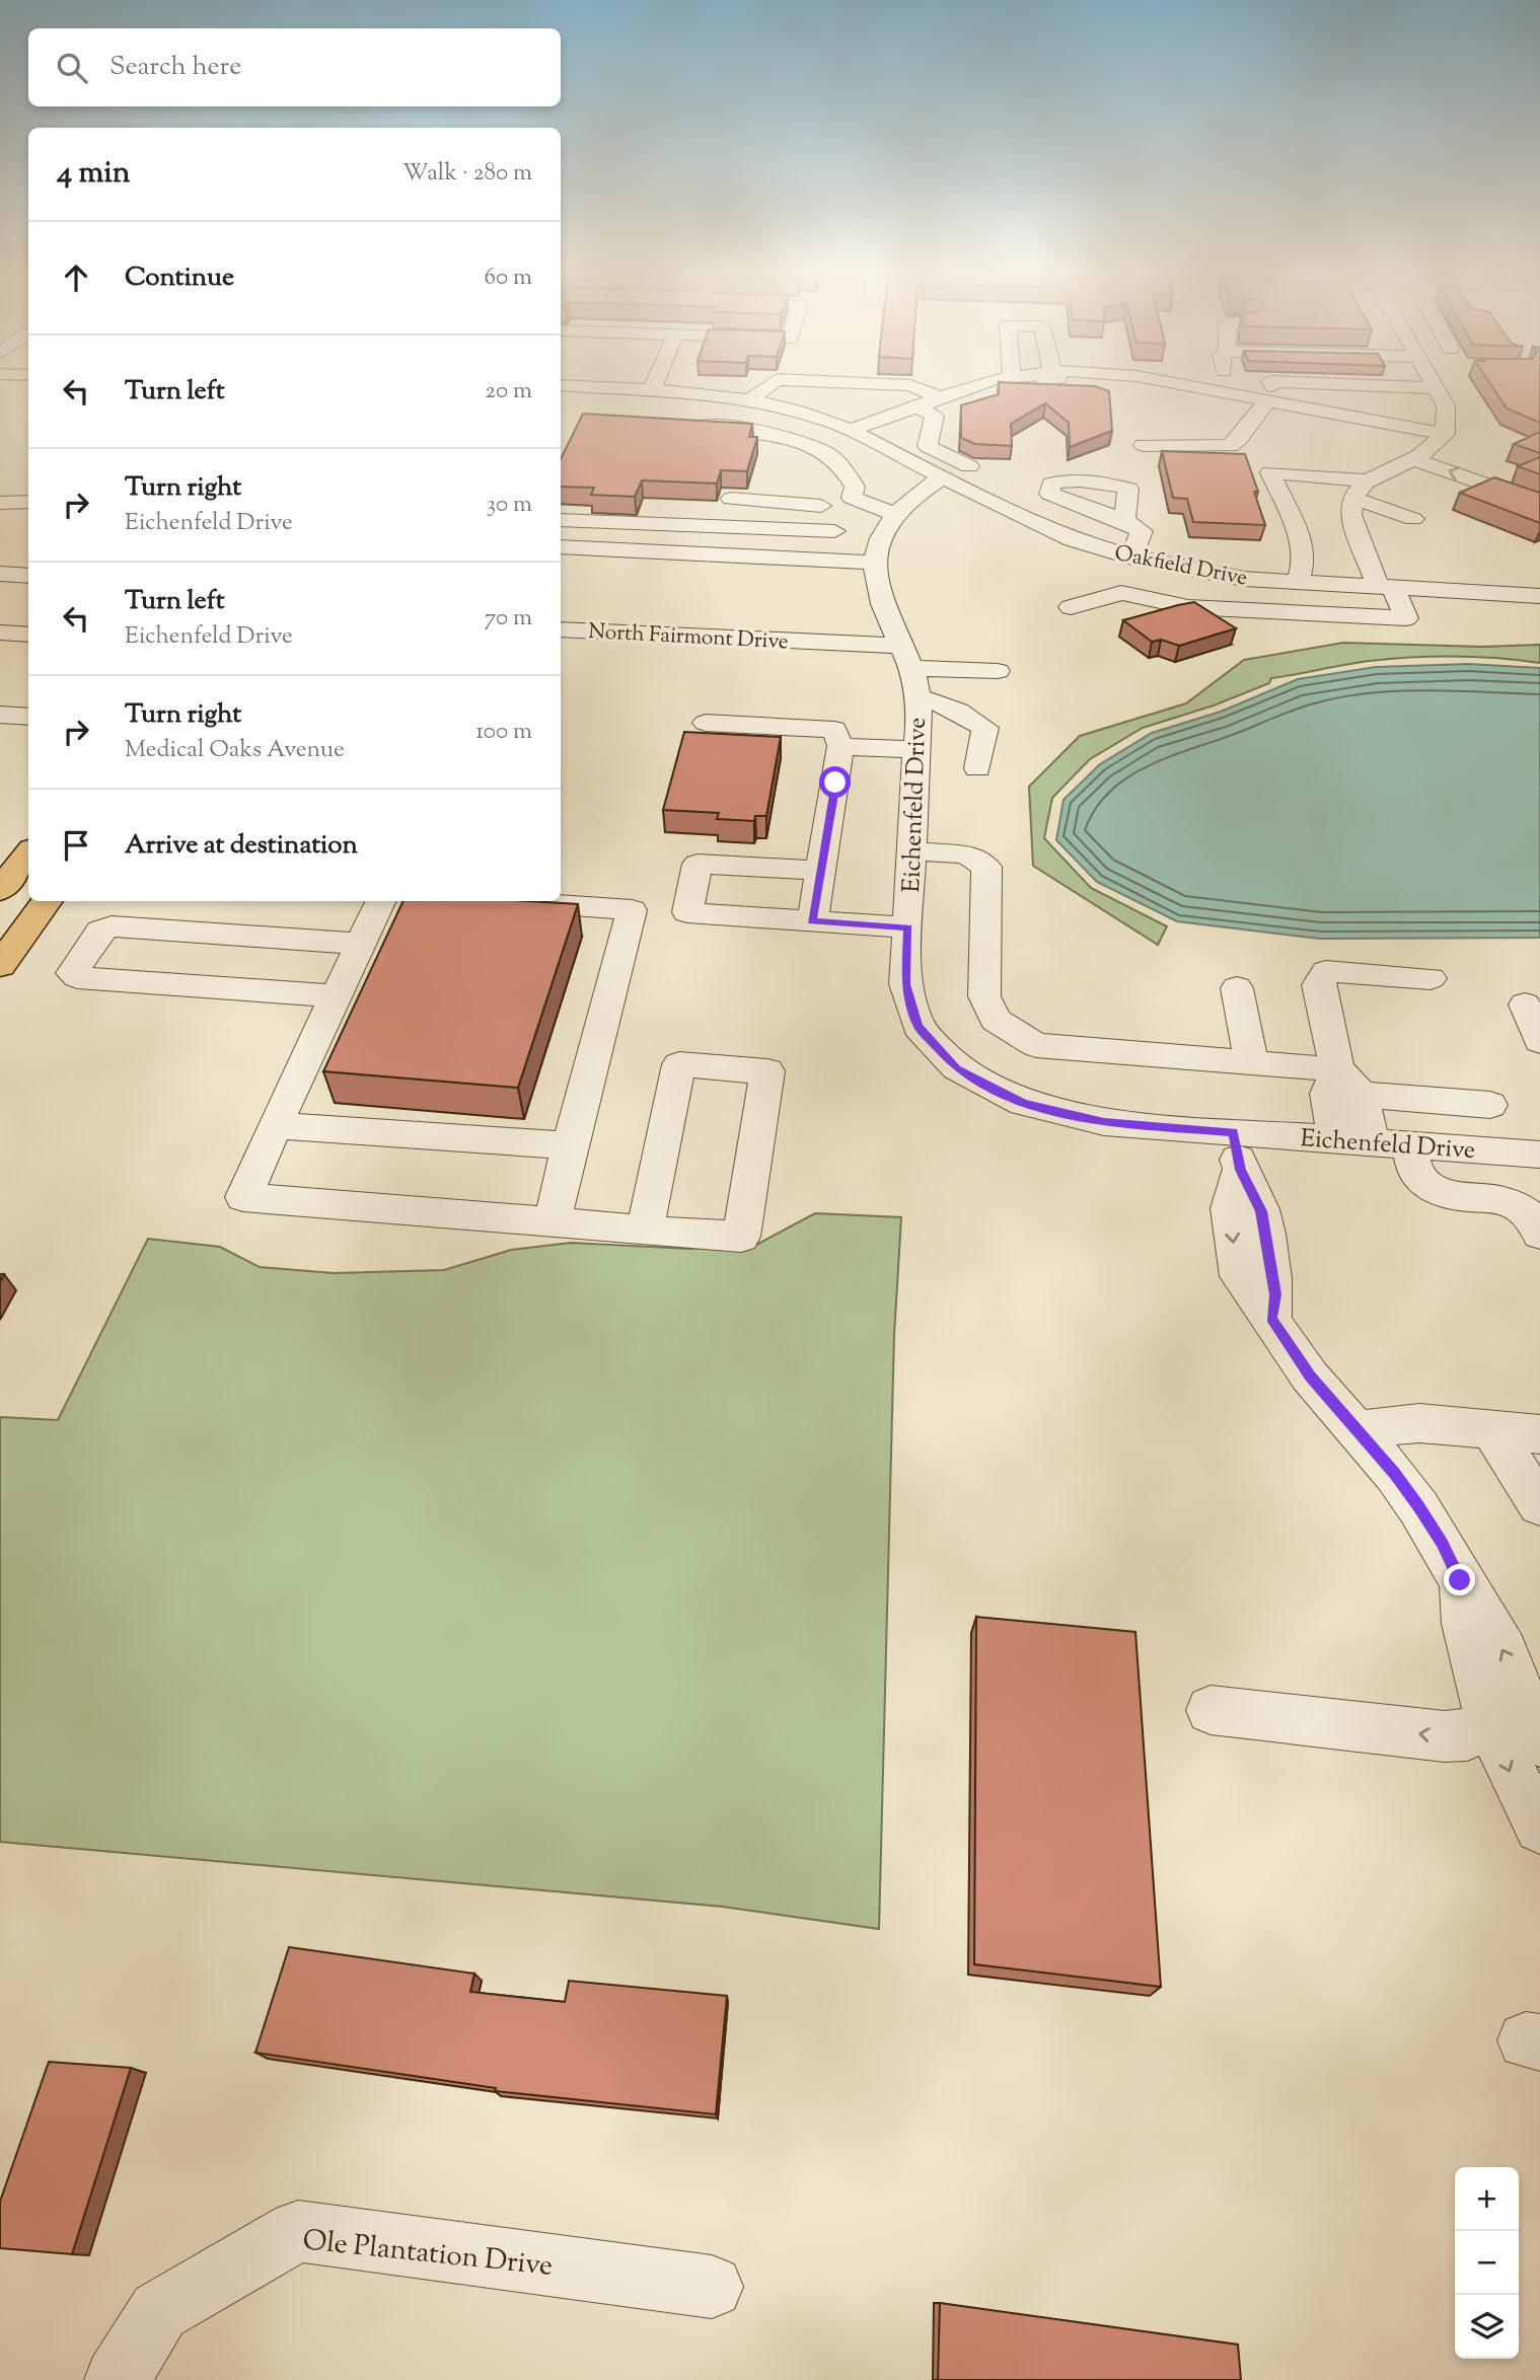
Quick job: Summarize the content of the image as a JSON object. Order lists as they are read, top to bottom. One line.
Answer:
{"streets":{"street":["Oakfield Drive","North Fairmont Drive","Eichenfeld Drive","Ole Plantation Drive"]},"crossings":[["Oakfield Drive","Eichenfeld Drive"],["North Fairmont Drive","Eichenfeld Drive"]],"page":{"search":"Search here","heading":["4 min","Walk · 280 m"],"list":[["Continue","60 m"],["Turn left","20 m"],["Turn right","Eichenfeld Drive","30 m"],["Turn left","Eichenfeld Drive","70 m"],["Turn right","Medical Oaks Avenue","100 m"],"Arrive at destination"],"map_buttons":["+","−"]}}
